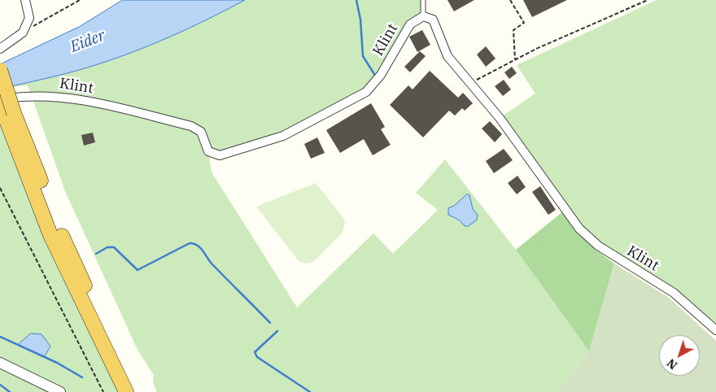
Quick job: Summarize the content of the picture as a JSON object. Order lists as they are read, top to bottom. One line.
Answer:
{"streets":{"street":["Klint"]},"water":["Eider"],"north":"bottom left"}
